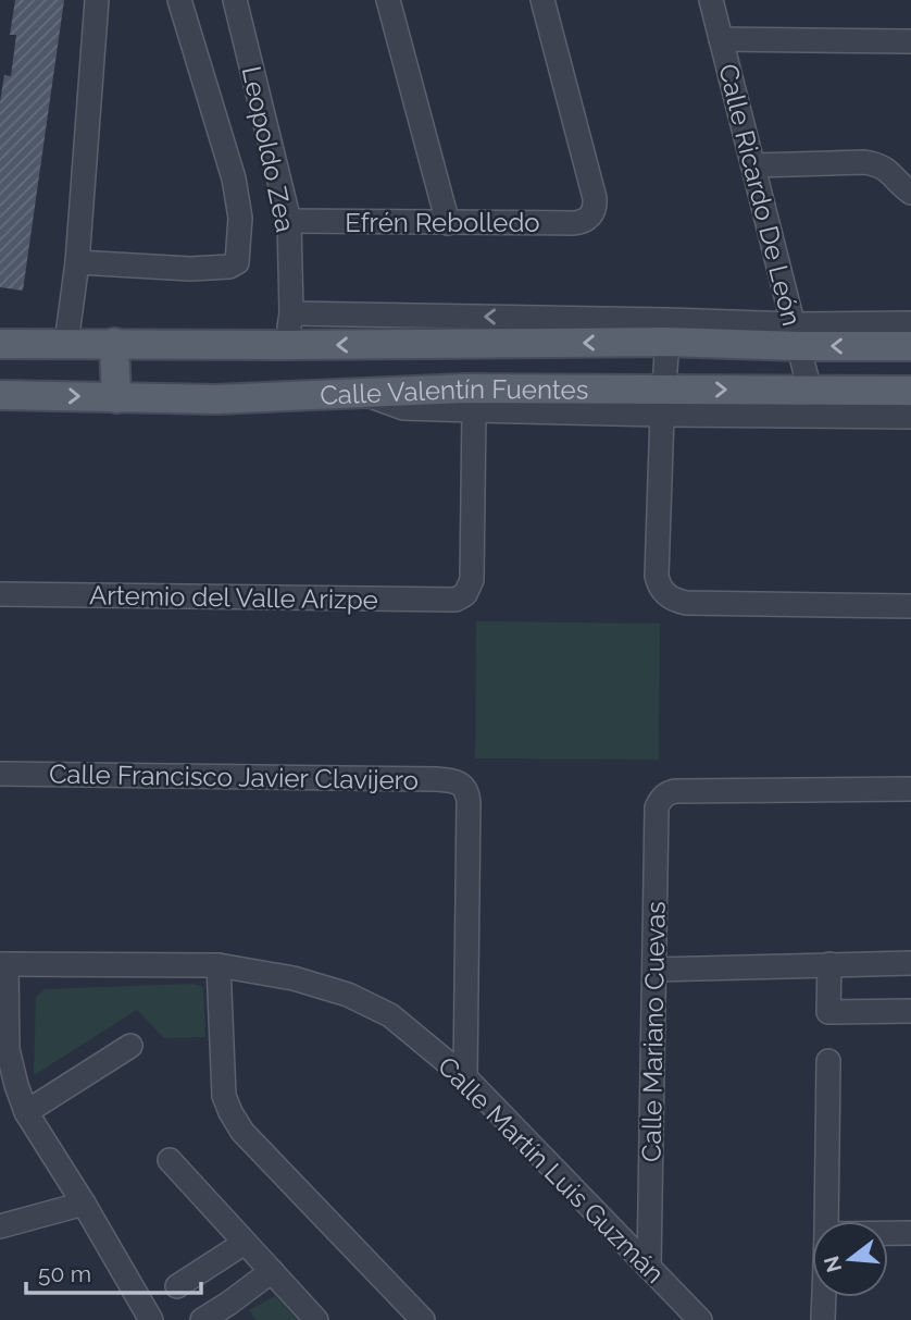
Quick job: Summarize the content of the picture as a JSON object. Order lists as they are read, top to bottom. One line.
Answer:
{"streets":{"main road":["Calle Valentín Fuentes"],"street":["Leopoldo Zea","Calle Ricardo De León","Efrén Rebolledo","Artemio del Valle Arizpe","Calle Francisco Javier Clavijero","Calle Mariano Cuevas","Calle Martín Luis Guzmán"]},"crossings":[["Leopoldo Zea","Efrén Rebolledo"],["Leopoldo Zea","Calle Valentín Fuentes"],["Calle Ricardo De León","Calle Valentín Fuentes"],["Calle Francisco Javier Clavijero","Calle Martín Luis Guzmán"],["Calle Mariano Cuevas","Calle Martín Luis Guzmán"]],"scale_bar":"50 m","north":"left"}
